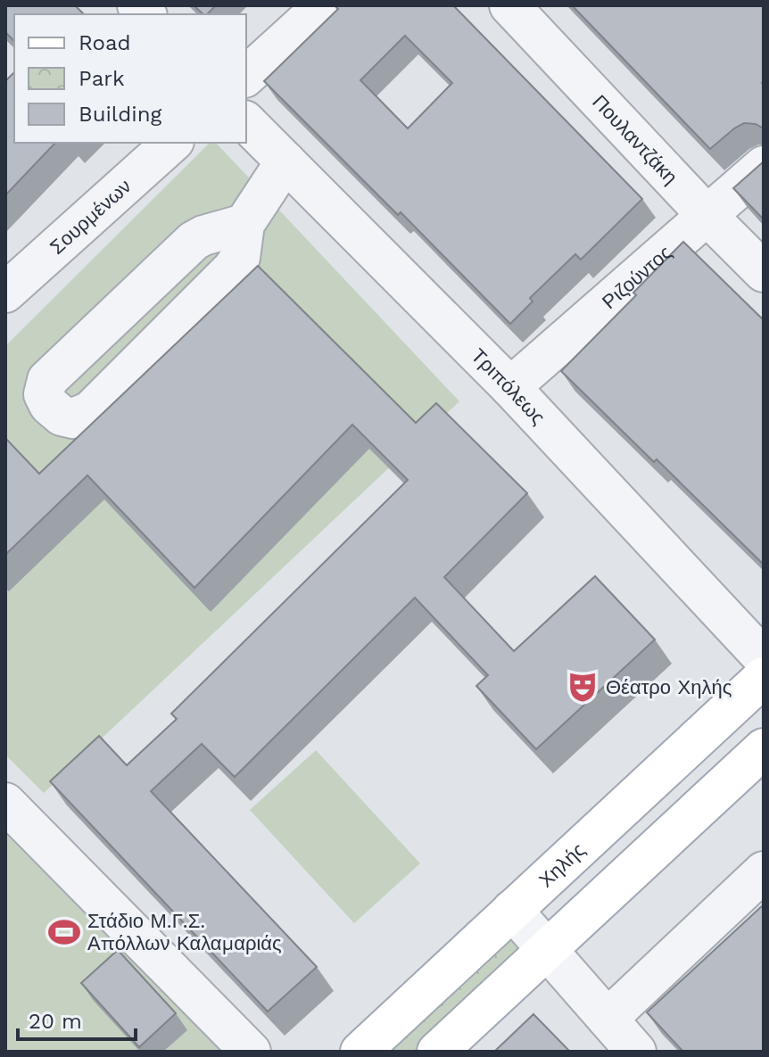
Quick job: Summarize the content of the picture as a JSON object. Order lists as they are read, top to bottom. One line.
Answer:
{"streets":{"main road":["Χηλής"],"street":["Πουλαντζάκη","Σουρμένων","Ριζούντος","Τριπόλεως"]},"crossings":[["Πουλαντζάκη","Ριζούντος"],["Ριζούντος","Τριπόλεως"]],"places":{"theatre":["Θέατρο Χηλής"],"sports":["Στάδιο Μ.Γ.Σ. Απόλλων Καλαμαριάς"]},"legend":["Road","Park","Building"],"scale_bar":"20 m"}
